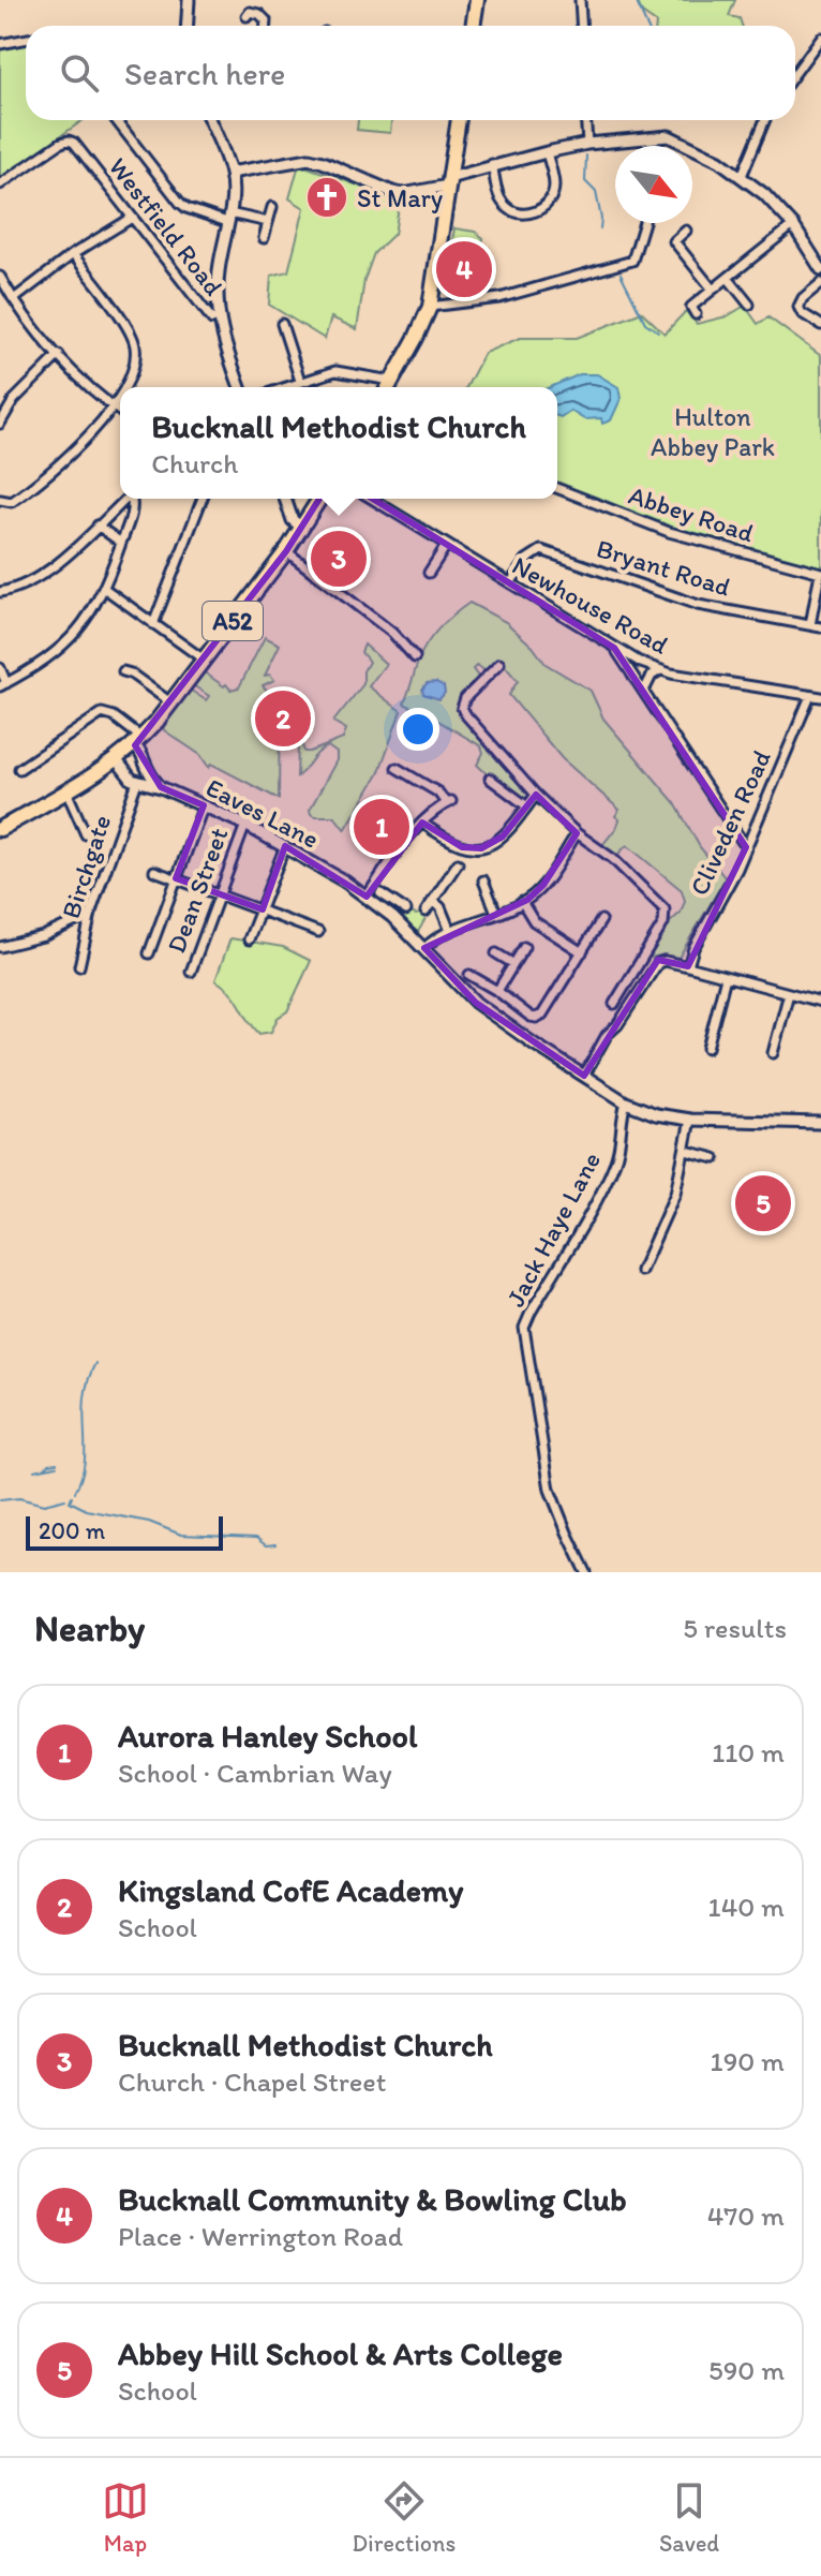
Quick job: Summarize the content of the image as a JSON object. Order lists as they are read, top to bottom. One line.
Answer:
{"streets":{"highway":["A52"],"street":["Westfield Road","Abbey Road","Bryant Road","Newhouse Road","Eaves Lane","Cliveden Road","Birchgate","Dean Street","Jack Haye Lane"]},"crossings":[["Bryant Road","Newhouse Road"],["Newhouse Road","Cliveden Road"],["Eaves Lane","Birchgate"],["Eaves Lane","Dean Street"],["Eaves Lane","Jack Haye Lane"]],"parks":["Hulton Abbey Park"],"places":{"church":["St Mary"]},"scale_bar":"200 m","north":"bottom right","page":{"search":"Search here","pins":["4","3","2","1","5"],"popup":["Bucknall Methodist Church","Church"],"scale":"200 m","heading":["Nearby","5 results"],"list":[{"mark":"1","name":"Aurora Hanley School","note":"School · Cambrian Way","value":"110 m"},{"mark":"2","name":"Kingsland CofE Academy","note":"School","value":"140 m"},{"mark":"3","name":"Bucknall Methodist Church","note":"Church · Chapel Street","value":"190 m"},{"mark":"4","name":"Bucknall Community & Bowling Club","note":"Place · Werrington Road","value":"470 m"},{"mark":"5","name":"Abbey Hill School & Arts College","note":"School","value":"590 m"}],"nav":["Map","Directions","Saved"]}}
